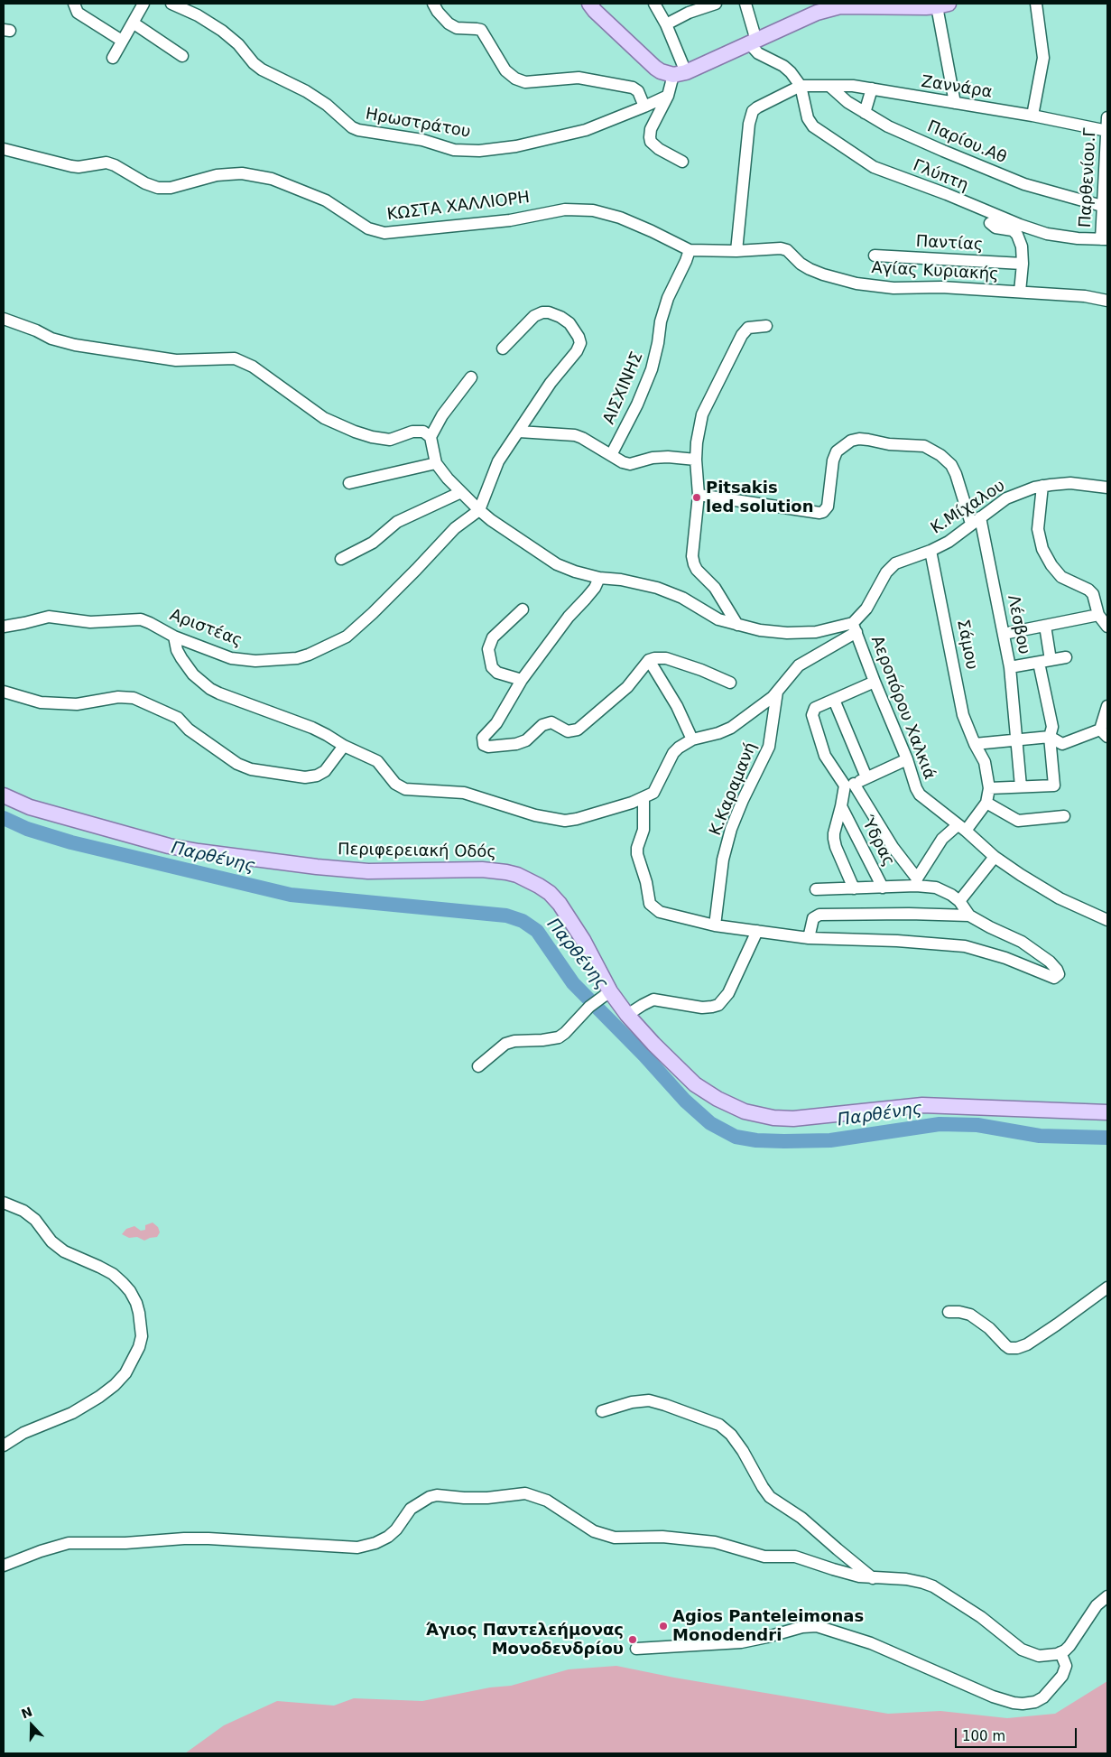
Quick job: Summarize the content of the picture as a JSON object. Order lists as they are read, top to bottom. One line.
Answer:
{"streets":{"main road":["Περιφερειακή Οδός"],"street":["Ζαννάρα","Ηρωστράτου","Παρίου.Αθ","Γλύπτη","Παρθενίου.Γ","ΚΩΣΤΑ ΧΑΛΛΙΟΡΗ","Παντίας","Αγίας Κυριακής","ΑΙΣΧΙΝΗΣ","Κ.Μίχαλου","Λέσβου","Αριστέας","Σάμου","Αεροπόρου Χαλκιά","Κ.Καραμανή","Ύδρας"]},"crossings":[["Ζαννάρα","Παρίου.Αθ"],["Ζαννάρα","Γλύπτη"],["Ζαννάρα","Παρθενίου.Γ"],["Παρίου.Αθ","Παρθενίου.Γ"],["Γλύπτη","Παρθενίου.Γ"],["ΚΩΣΤΑ ΧΑΛΛΙΟΡΗ","Αγίας Κυριακής"],["ΚΩΣΤΑ ΧΑΛΛΙΟΡΗ","ΑΙΣΧΙΝΗΣ"],["Αγίας Κυριακής","ΑΙΣΧΙΝΗΣ"],["Κ.Μίχαλου","Λέσβου"],["Κ.Μίχαλου","Σάμου"],["Κ.Μίχαλου","Αεροπόρου Χαλκιά"],["Κ.Μίχαλου","Κ.Καραμανή"]],"water":["Παρθένης"],"places":["Pitsakis led solution","Agios Panteleimonas Monodendri","Άγιος Παντελεήμονας Μονοδενδρίου"],"scale_bar":"100 m","north":"top"}
